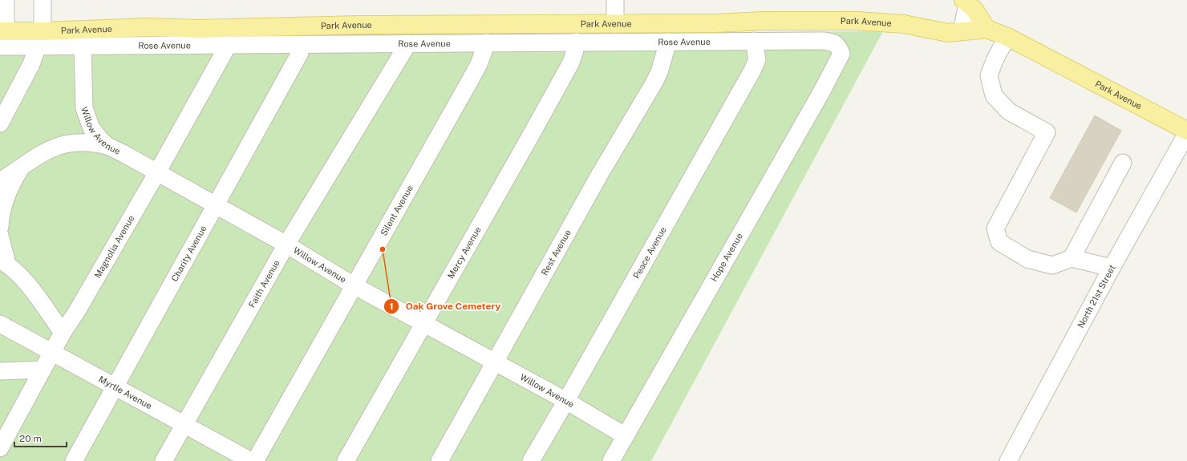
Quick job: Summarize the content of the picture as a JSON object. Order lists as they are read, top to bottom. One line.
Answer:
{"streets":{"main road":["Park Avenue"],"street":["Rose Avenue","Willow Avenue","Silent Avenue","Magnolia Avenue","Mercy Avenue","Rest Avenue","Peace Avenue","Charity Avenue","Hope Avenue","Faith Avenue","North 21st Street","Myrtle Avenue"]},"crossings":[["Park Avenue","Rose Avenue"],["Park Avenue","North 21st Street"],["Rose Avenue","Willow Avenue"],["Rose Avenue","Silent Avenue"],["Rose Avenue","Magnolia Avenue"],["Rose Avenue","Mercy Avenue"],["Rose Avenue","Rest Avenue"],["Rose Avenue","Peace Avenue"],["Rose Avenue","Charity Avenue"],["Rose Avenue","Hope Avenue"],["Rose Avenue","Faith Avenue"],["Willow Avenue","Silent Avenue"],["Willow Avenue","Magnolia Avenue"],["Willow Avenue","Mercy Avenue"],["Willow Avenue","Rest Avenue"],["Willow Avenue","Peace Avenue"],["Willow Avenue","Charity Avenue"],["Willow Avenue","Hope Avenue"],["Willow Avenue","Faith Avenue"],["Magnolia Avenue","Myrtle Avenue"],["Charity Avenue","Myrtle Avenue"],["Faith Avenue","Myrtle Avenue"]],"places":["Oak Grove Cemetery"],"scale_bar":"20 m"}
